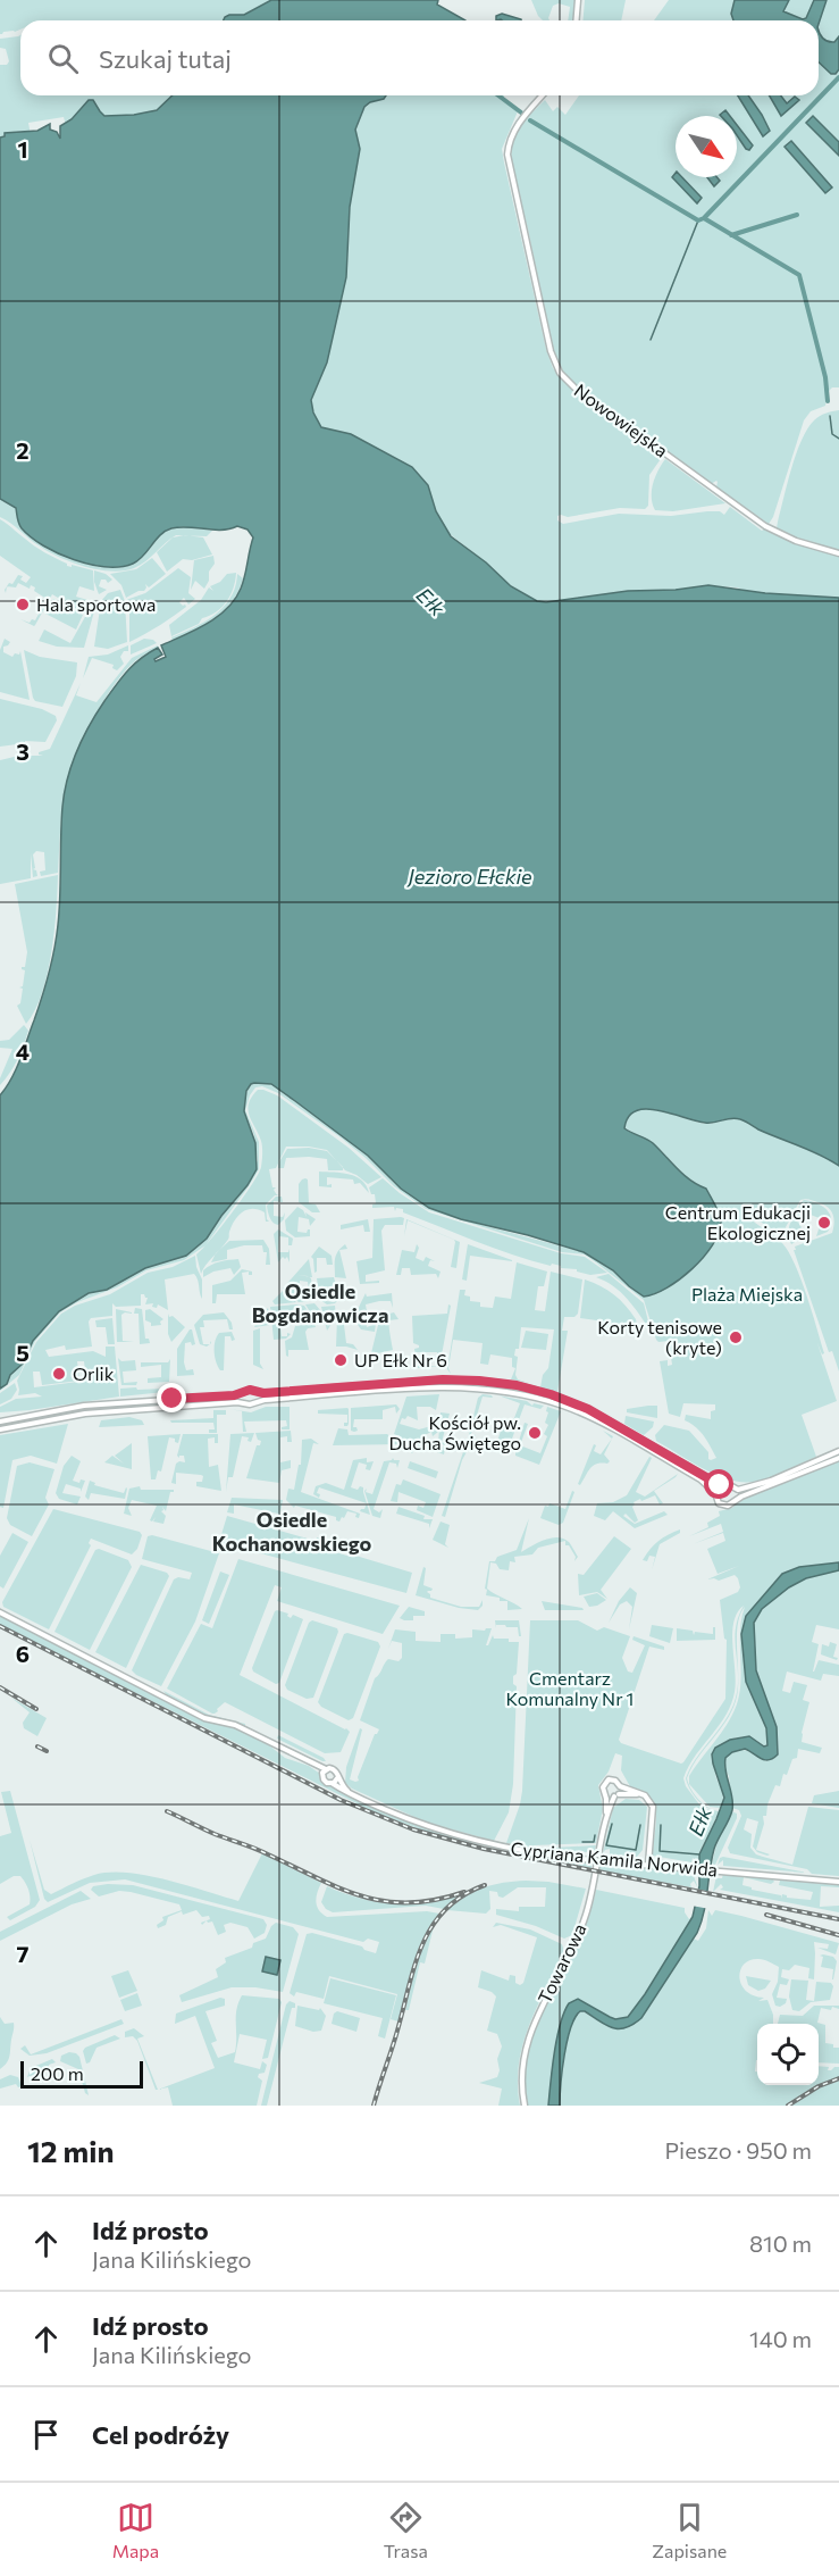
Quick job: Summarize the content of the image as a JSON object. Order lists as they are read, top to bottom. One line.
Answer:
{"streets":{"street":["Nowowiejska","Cypriana Kamila Norwida","Towarowa"]},"districts":["Osiedle Bogdanowicza","Osiedle Kochanowskiego"],"water":["Ełk","Jezioro Ełckie"],"parks":["Plaża Miejska","Cmentarz Komunalny Nr 1"],"places":["Hala sportowa","Centrum Edukacji Ekologicznej","Korty tenisowe (kryte)","UP Ełk Nr 6","Orlik","Kościół pw. Ducha Świętego"],"scale_bar":"200 m","north":"bottom right","page":{"search":"Szukaj tutaj","scale":"200 m","heading":["12 min","Pieszo · 950 m"],"list":[["Idź prosto","Jana Kilińskiego","810 m"],["Idź prosto","Jana Kilińskiego","140 m"],"Cel podróży"],"nav":["Mapa","Trasa","Zapisane"]},"grid":{"rows":["1","2","3","4","5","6","7"]}}
